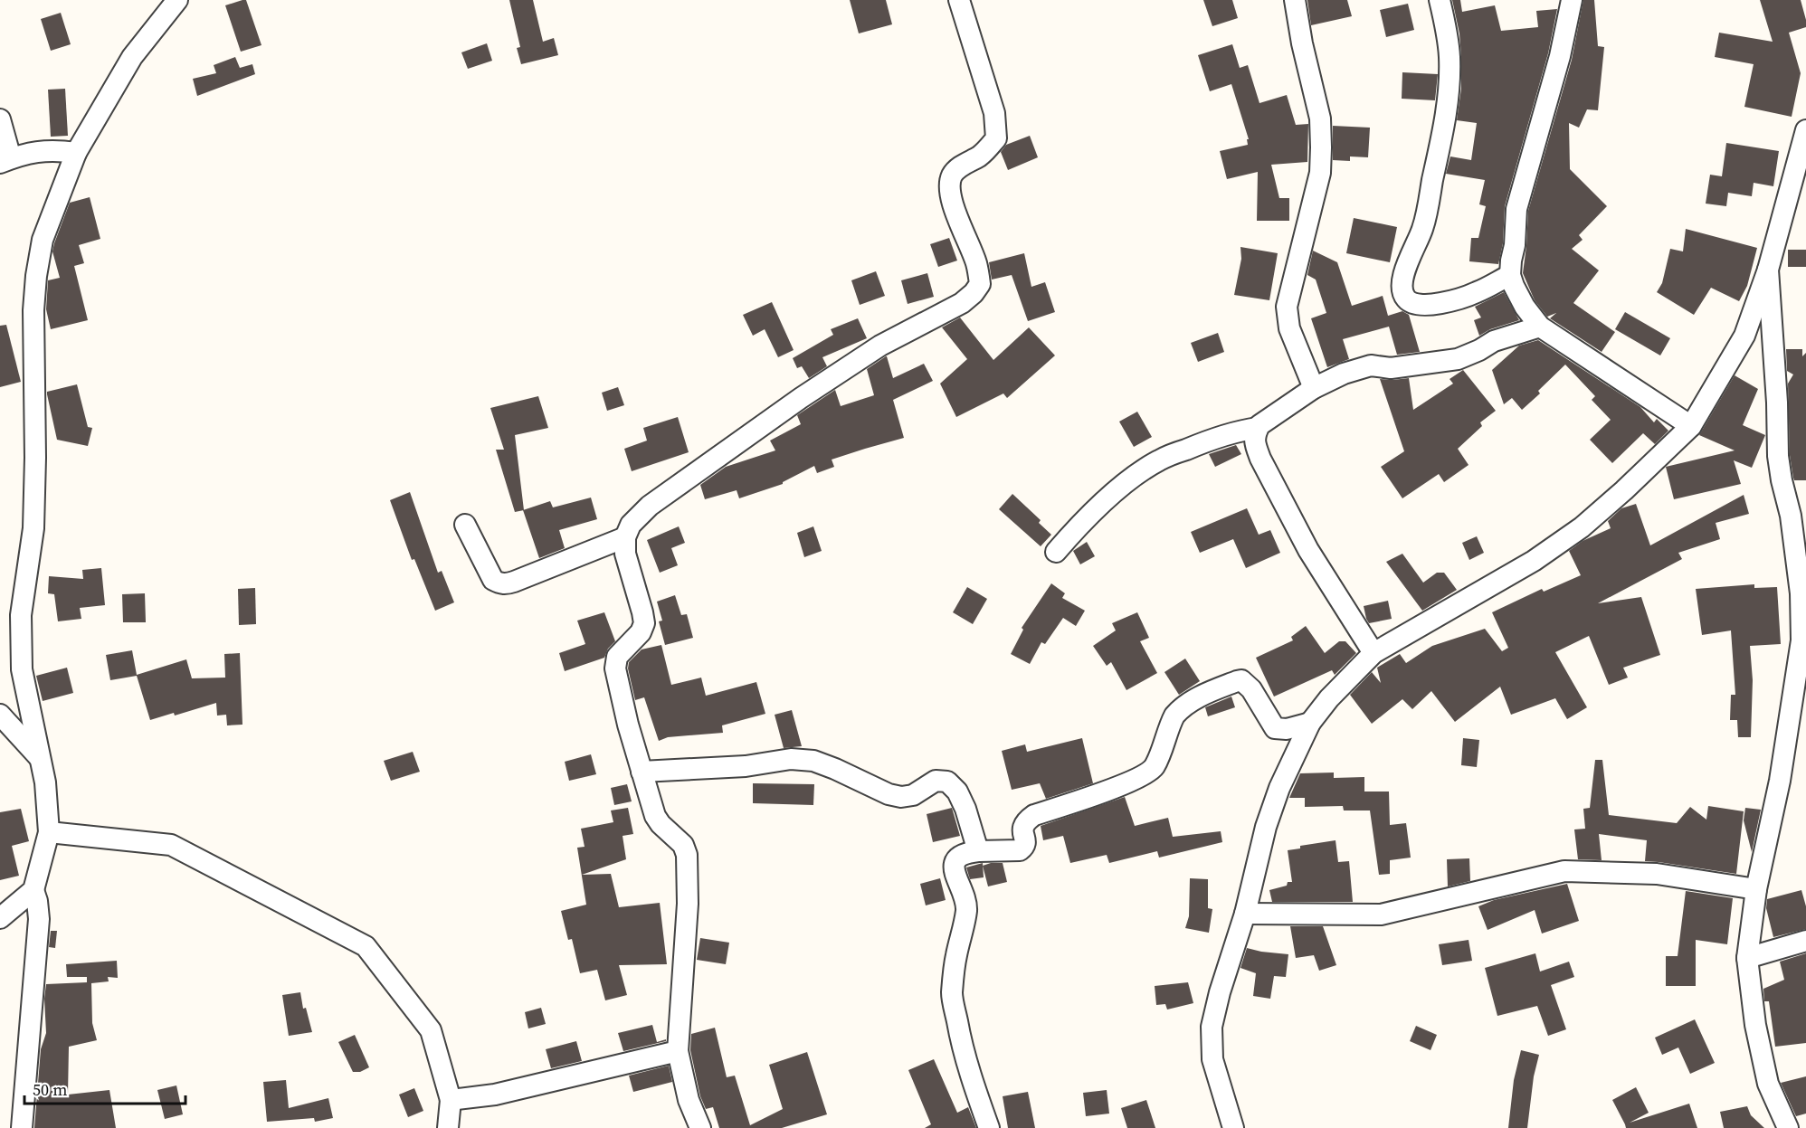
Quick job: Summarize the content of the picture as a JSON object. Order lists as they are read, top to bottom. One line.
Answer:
{"scale_bar":"50 m"}
